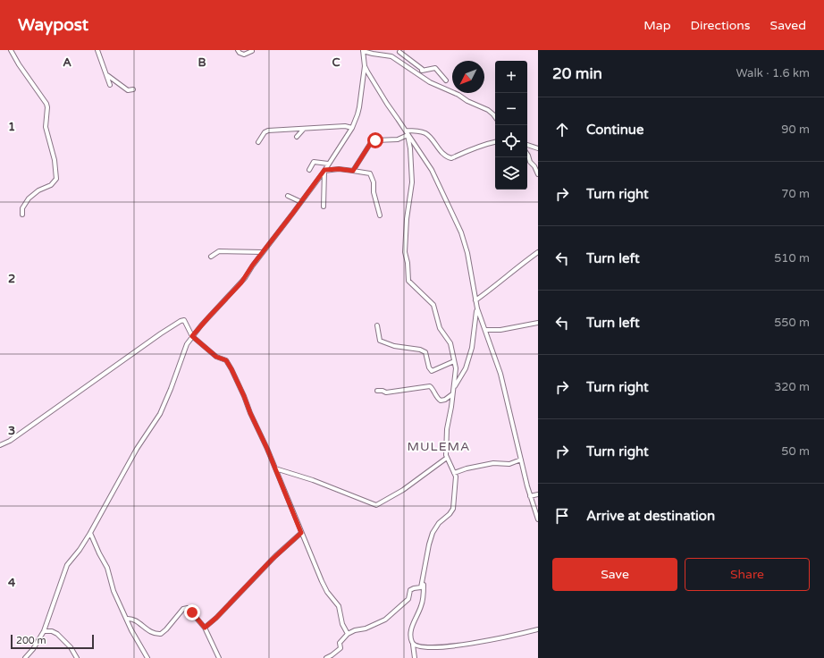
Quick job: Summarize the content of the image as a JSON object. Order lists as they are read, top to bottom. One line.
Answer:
{"districts":["MULEMA"],"scale_bar":"200 m","north":"bottom left","page":{"header":"Waypost","nav":["Map","Directions","Saved"],"heading":["20 min","Walk · 1.6 km"],"map_buttons":["+","−"],"list":[["Continue","90 m"],["Turn right","70 m"],["Turn left","510 m"],["Turn left","550 m"],["Turn right","320 m"],["Turn right","50 m"],"Arrive at destination"],"buttons":["Save","Share"],"scale":"200 m"},"grid":{"columns":["A","B","C"],"rows":["1","2","3","4"]}}
